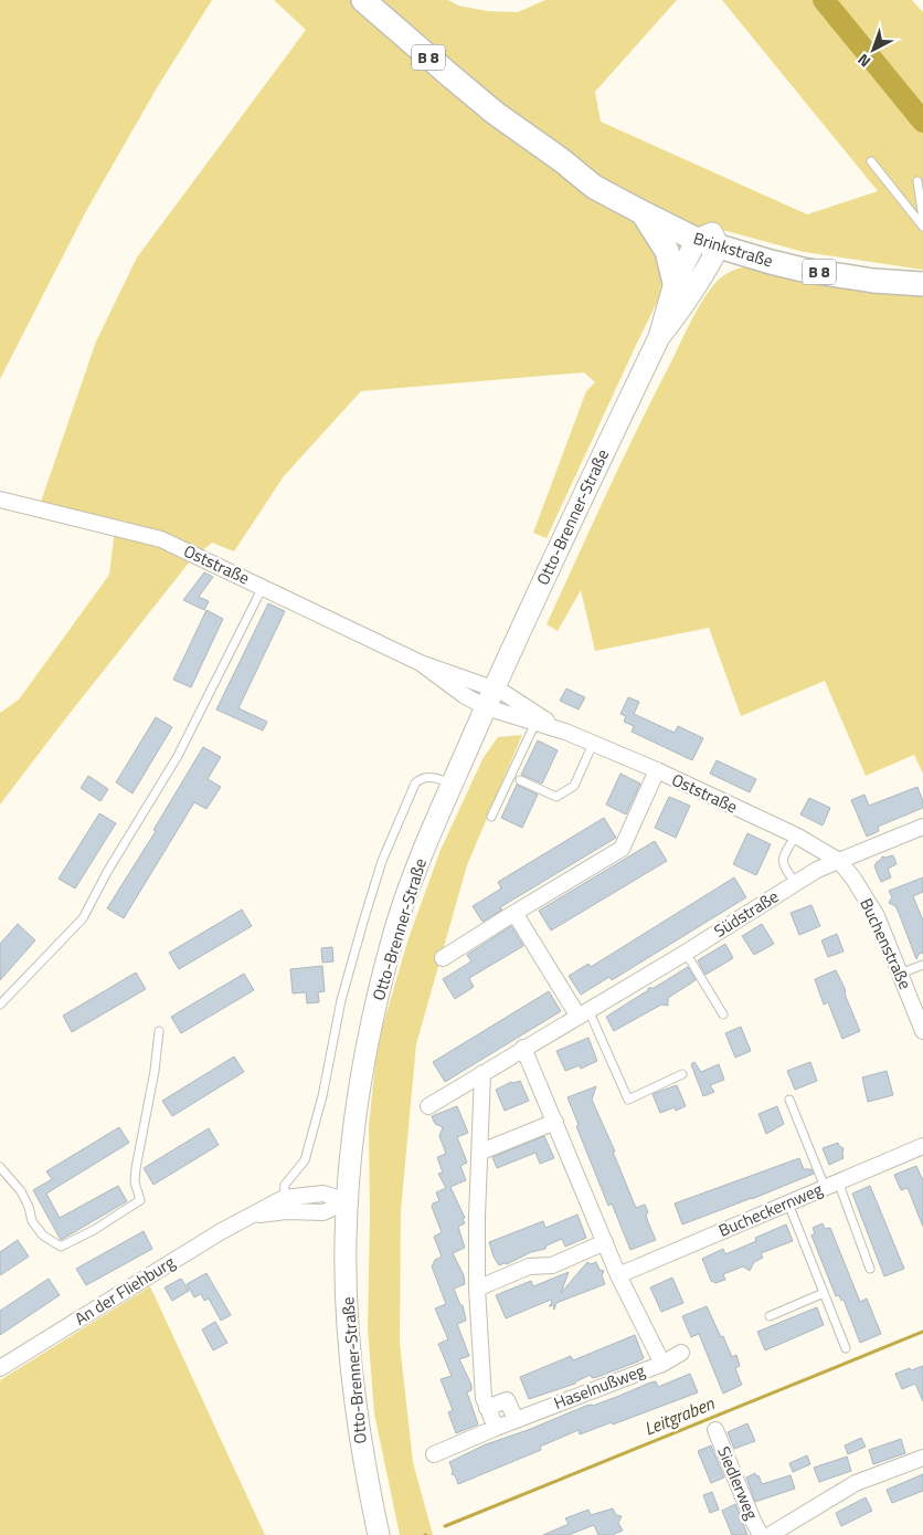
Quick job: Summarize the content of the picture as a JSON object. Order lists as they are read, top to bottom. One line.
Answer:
{"streets":{"main road":["B 8","Brinkstraße","Otto-Brenner-Straße"],"street":["Oststraße","Südstraße","Buchenstraße","Bucheckernweg","An der Fliehburg","Haselnußweg","Siedlerweg"]},"crossings":[["Brinkstraße","Otto-Brenner-Straße"],["Otto-Brenner-Straße","Oststraße"],["Otto-Brenner-Straße","An der Fliehburg"],["Oststraße","Südstraße"],["Oststraße","Buchenstraße"],["Südstraße","Buchenstraße"]],"water":["Leitgraben"],"north":"bottom left"}
